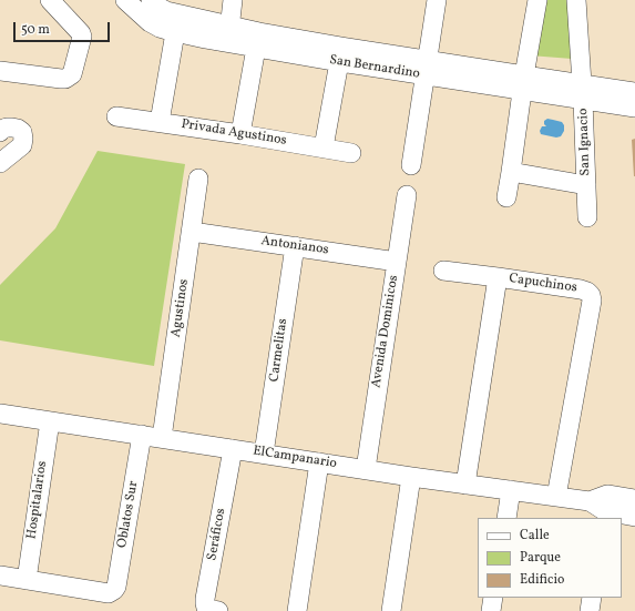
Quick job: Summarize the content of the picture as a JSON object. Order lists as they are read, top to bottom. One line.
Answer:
{"streets":{"street":["San Bernardino","Privada Agustinos","San Ignacio","Antonianos","Capuchinos","Agustinos","Avenida Dominicos","Carmelitas","ElCampanario","Hospitalarios","Oblatos Sur","Seráficos"]},"crossings":[["San Bernardino","San Ignacio"],["Antonianos","Agustinos"],["Antonianos","Avenida Dominicos"],["Antonianos","Carmelitas"],["Capuchinos","ElCampanario"],["Agustinos","ElCampanario"],["Avenida Dominicos","ElCampanario"],["Carmelitas","ElCampanario"],["ElCampanario","Hospitalarios"],["ElCampanario","Oblatos Sur"],["ElCampanario","Seráficos"],["Hospitalarios","Oblatos Sur"]],"legend":["Calle","Parque","Edificio"],"scale_bar":"50 m"}
